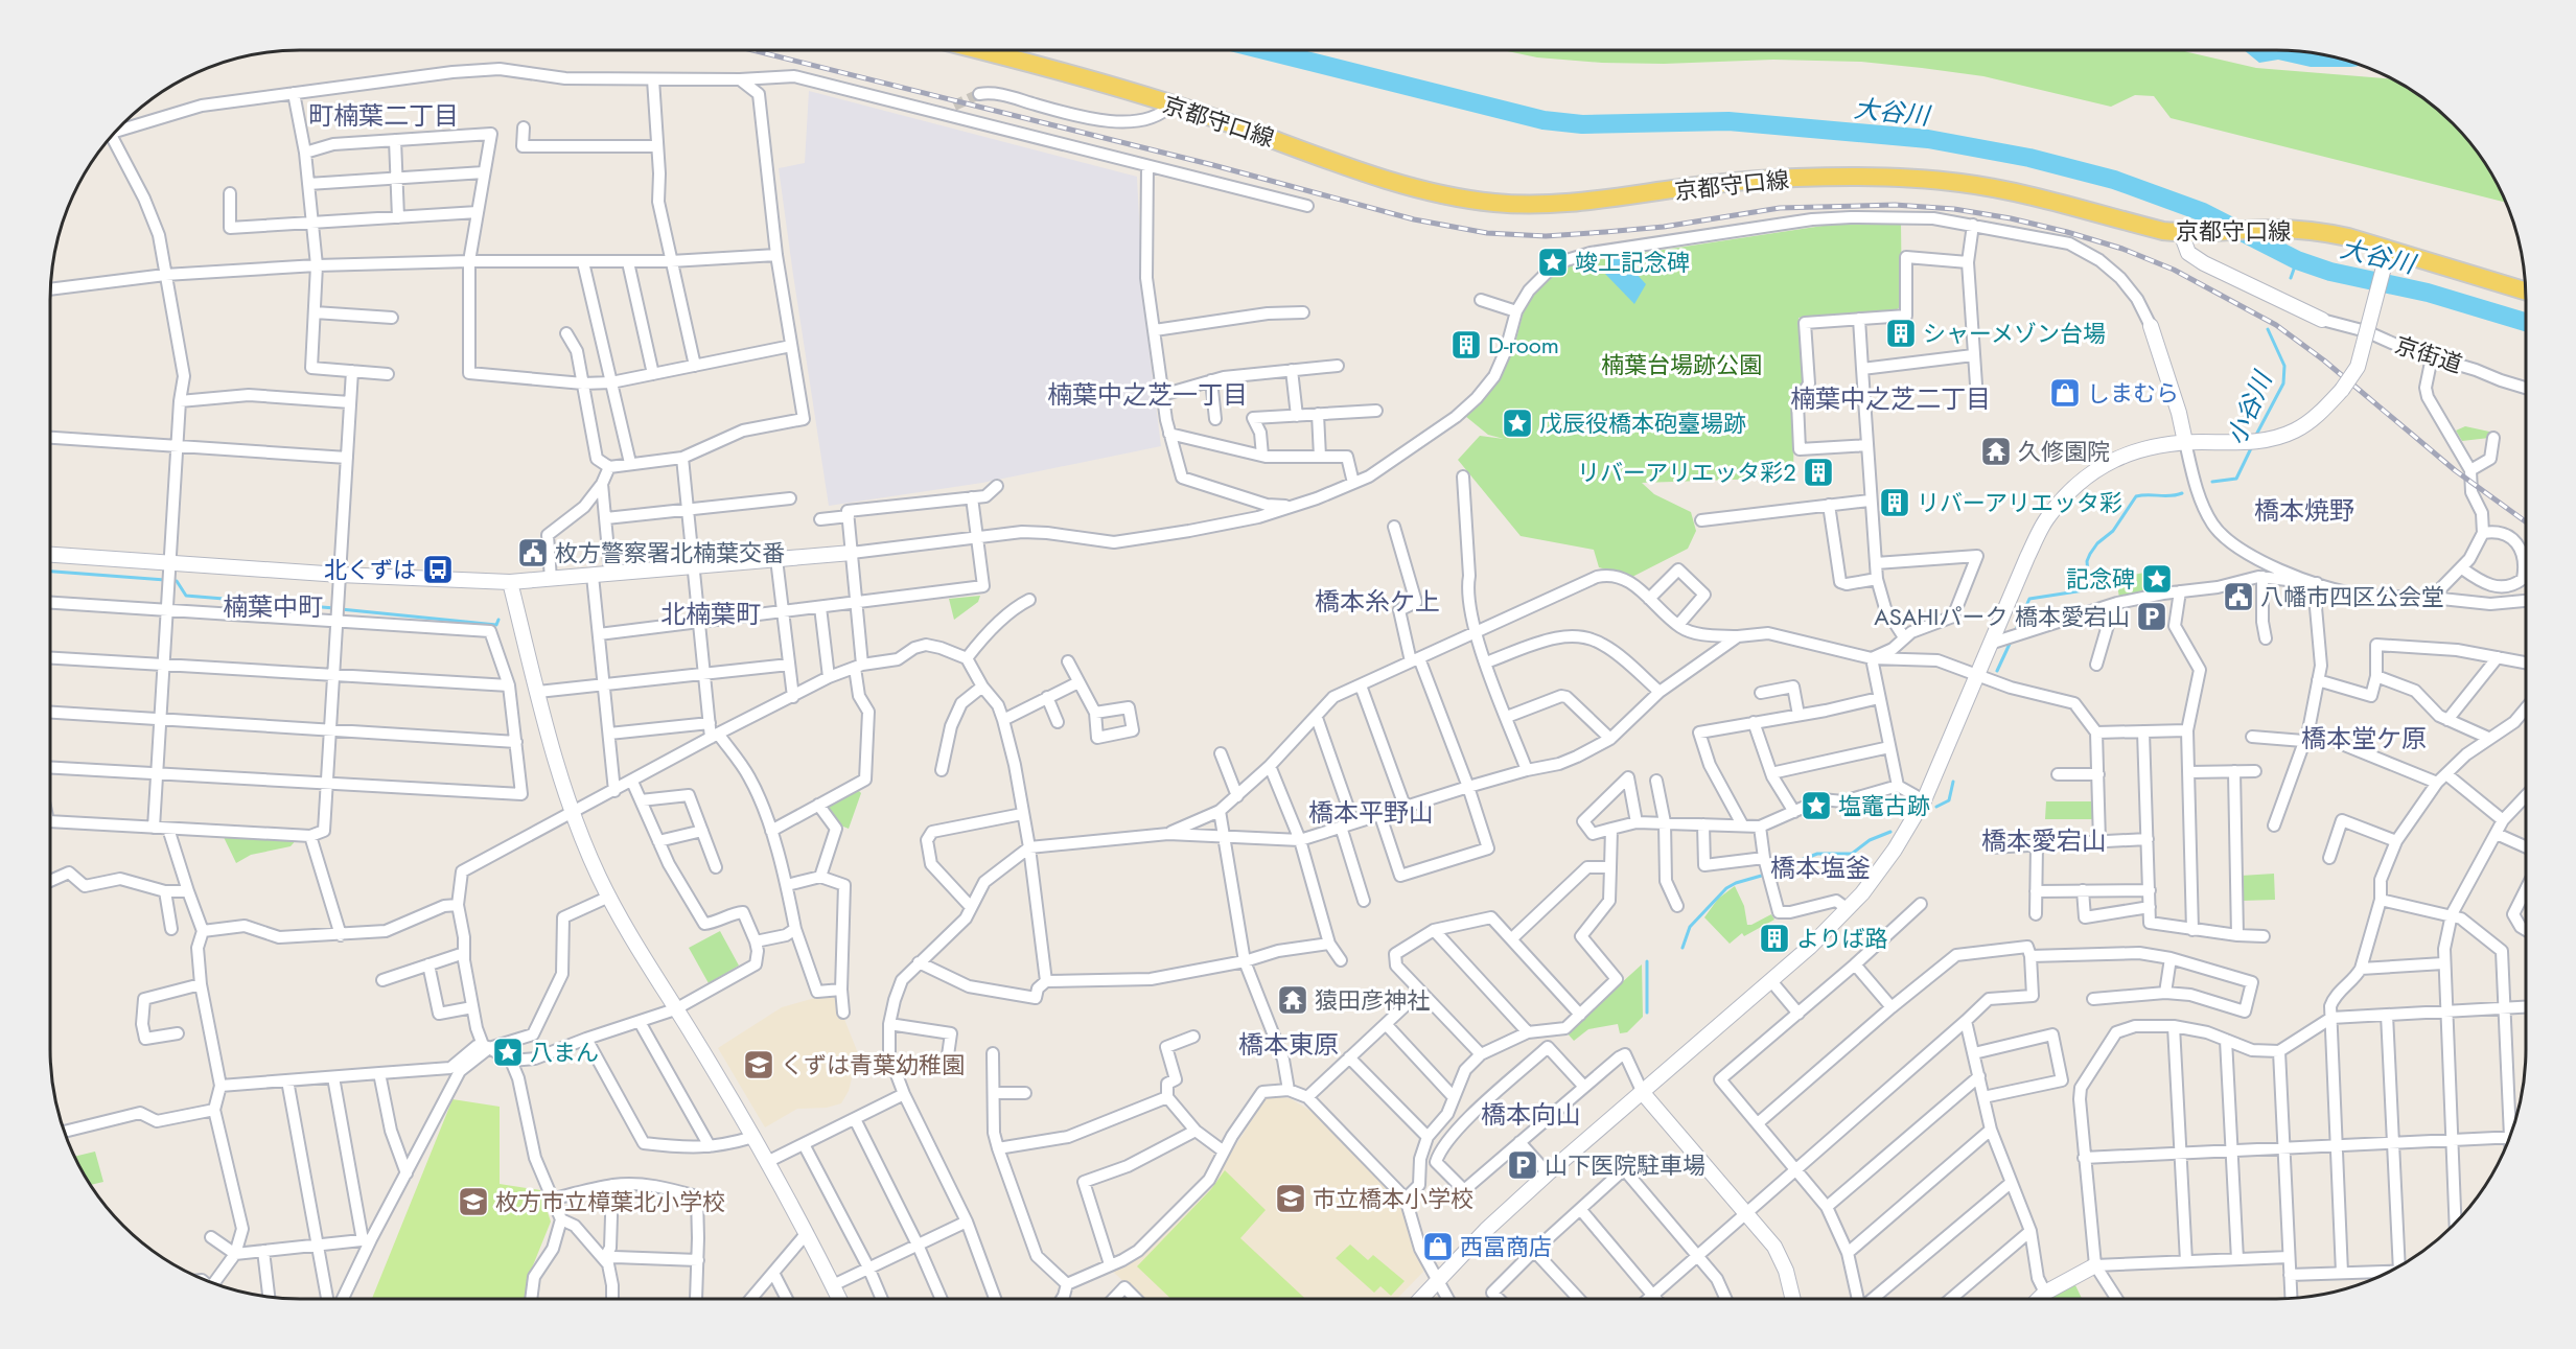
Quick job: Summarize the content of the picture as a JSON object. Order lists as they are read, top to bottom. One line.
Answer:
{"streets":{"main road":["京都守口線"],"street":["京街道"]},"districts":["町楠葉二丁目","楠葉中之芝一丁目","楠葉中之芝二丁目","橋本焼野","橋本糸ケ上","楠葉中町","北楠葉町","橋本堂ケ原","橋本平野山","橋本愛宕山","橋本塩釜","橋本東原","橋本向山"],"water":["大谷川","小谷川"],"parks":["楠葉台場跡公園"],"places":{"place":["竣工記念碑","戊辰役橋本砲臺場跡","記念碑","塩竈古跡","八まん"],"building":["シャーメゾン台場","D-room","リバーアリエッタ彩２","リバーアリエッタ彩","よりば路"],"shop":["しまむら","西冨商店"],"temple":["久修園院","猿田彦神社"],"public building":["枚方警察署北楠葉交番","八幡市四区公会堂"],"bus stop":["北くずは"],"parking":["ASAHIパーク 橋本愛宕山","山下医院駐車場"],"school or university":["くずは青葉幼稚園","市立橋本小学校","枚方市立樟葉北小学校"]}}
